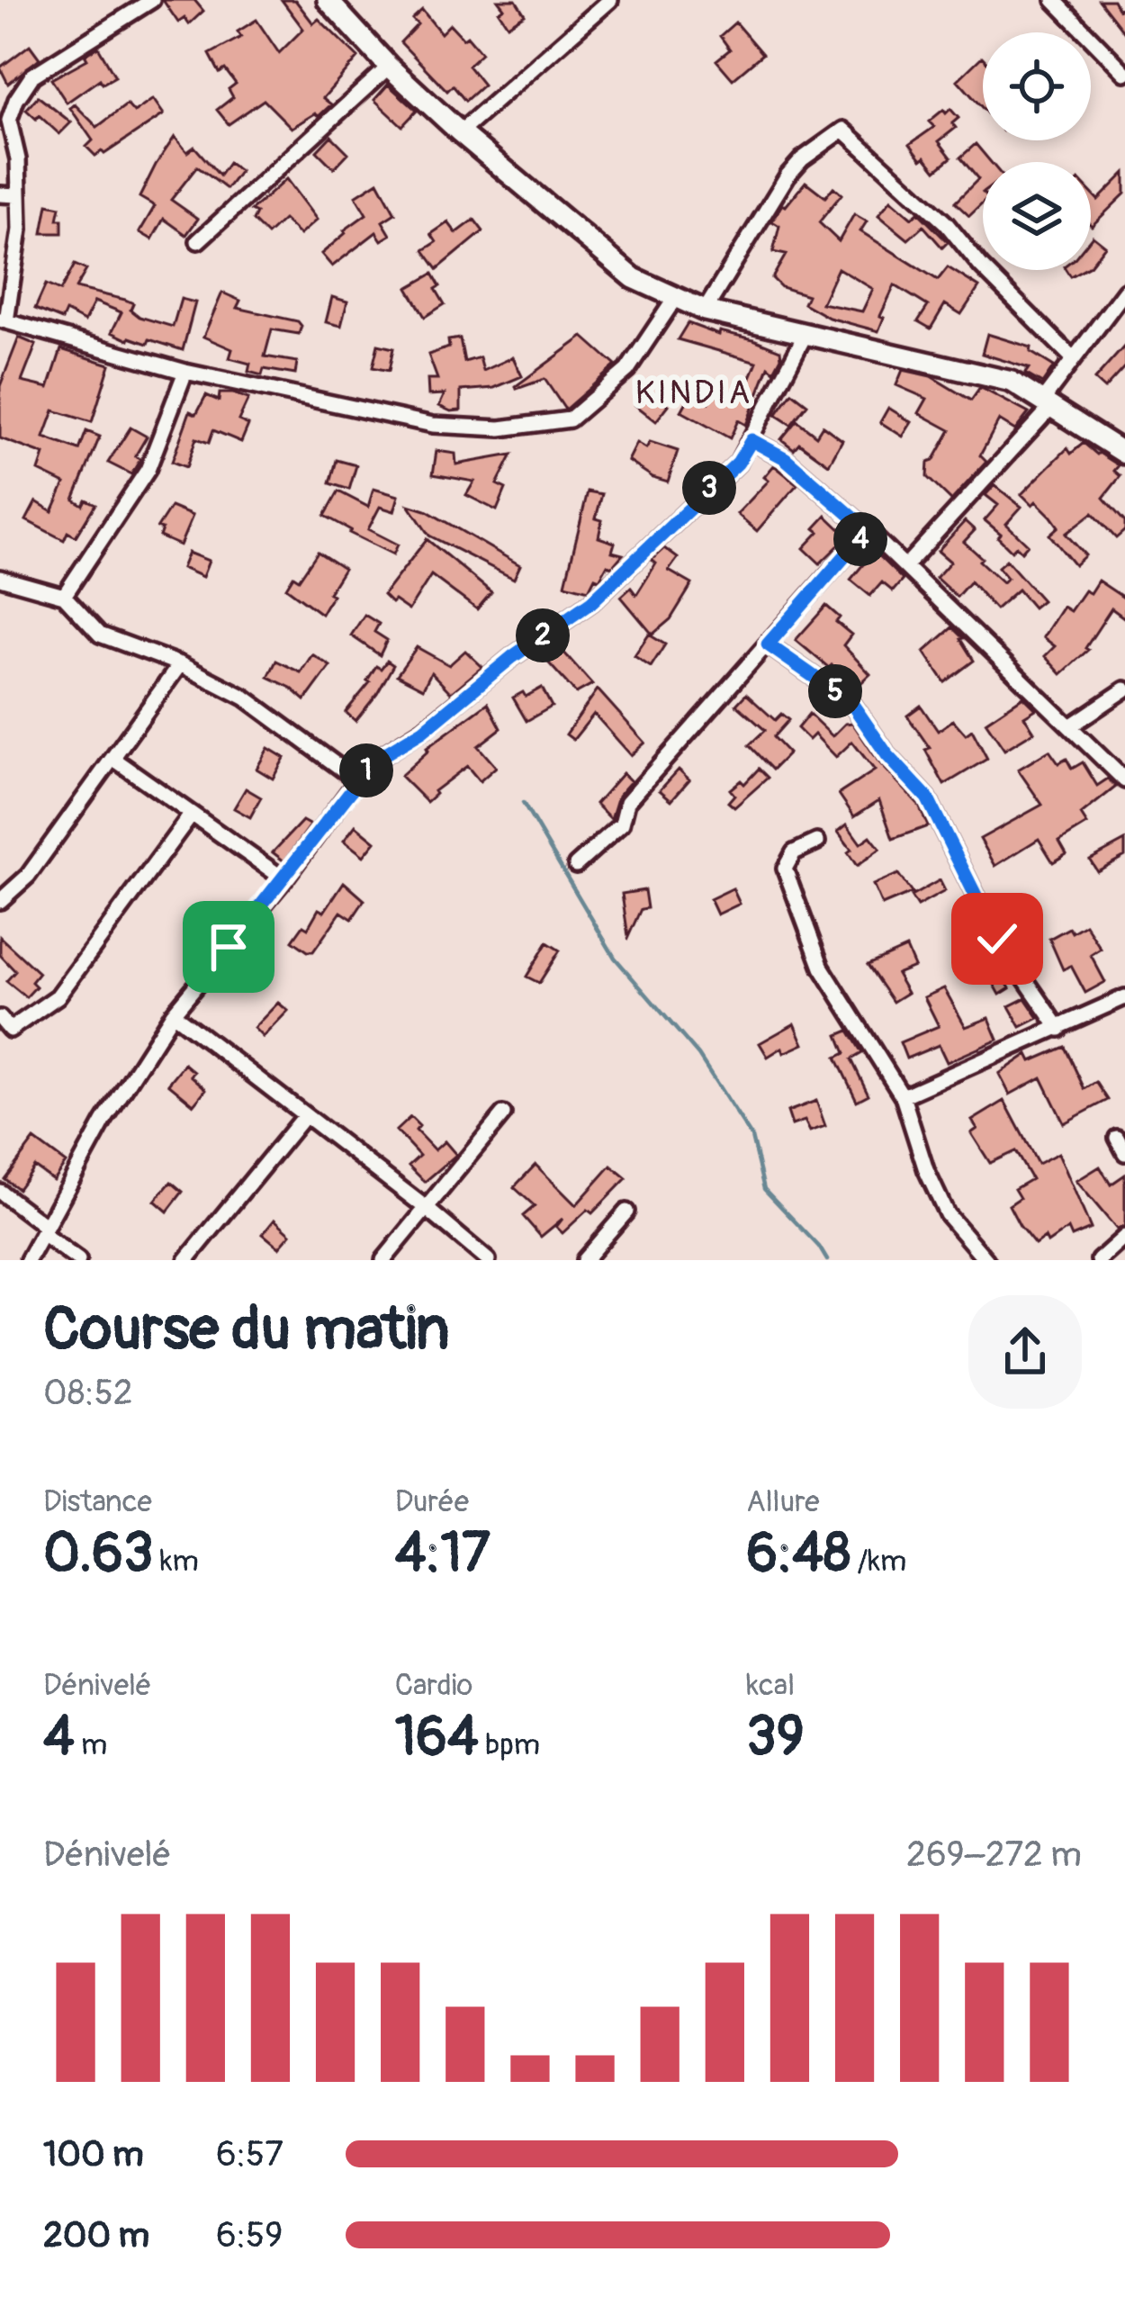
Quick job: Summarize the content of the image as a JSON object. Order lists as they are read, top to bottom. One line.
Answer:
{"districts":["KINDIA"],"page":{"pins":["3","4","2","5","1"],"heading":["Course du matin","08:52"],"stats":[["Distance","0.63 km"],["Durée","4:17"],["Allure","6:48 /km"],["Dénivelé","4 m"],["Cardio","164 bpm"],["kcal","39"]],"chart":["Dénivelé","269–272 m"],"list":[{"name":"100 m","note":"6:57"},{"name":"200 m","note":"6:59"}]}}
